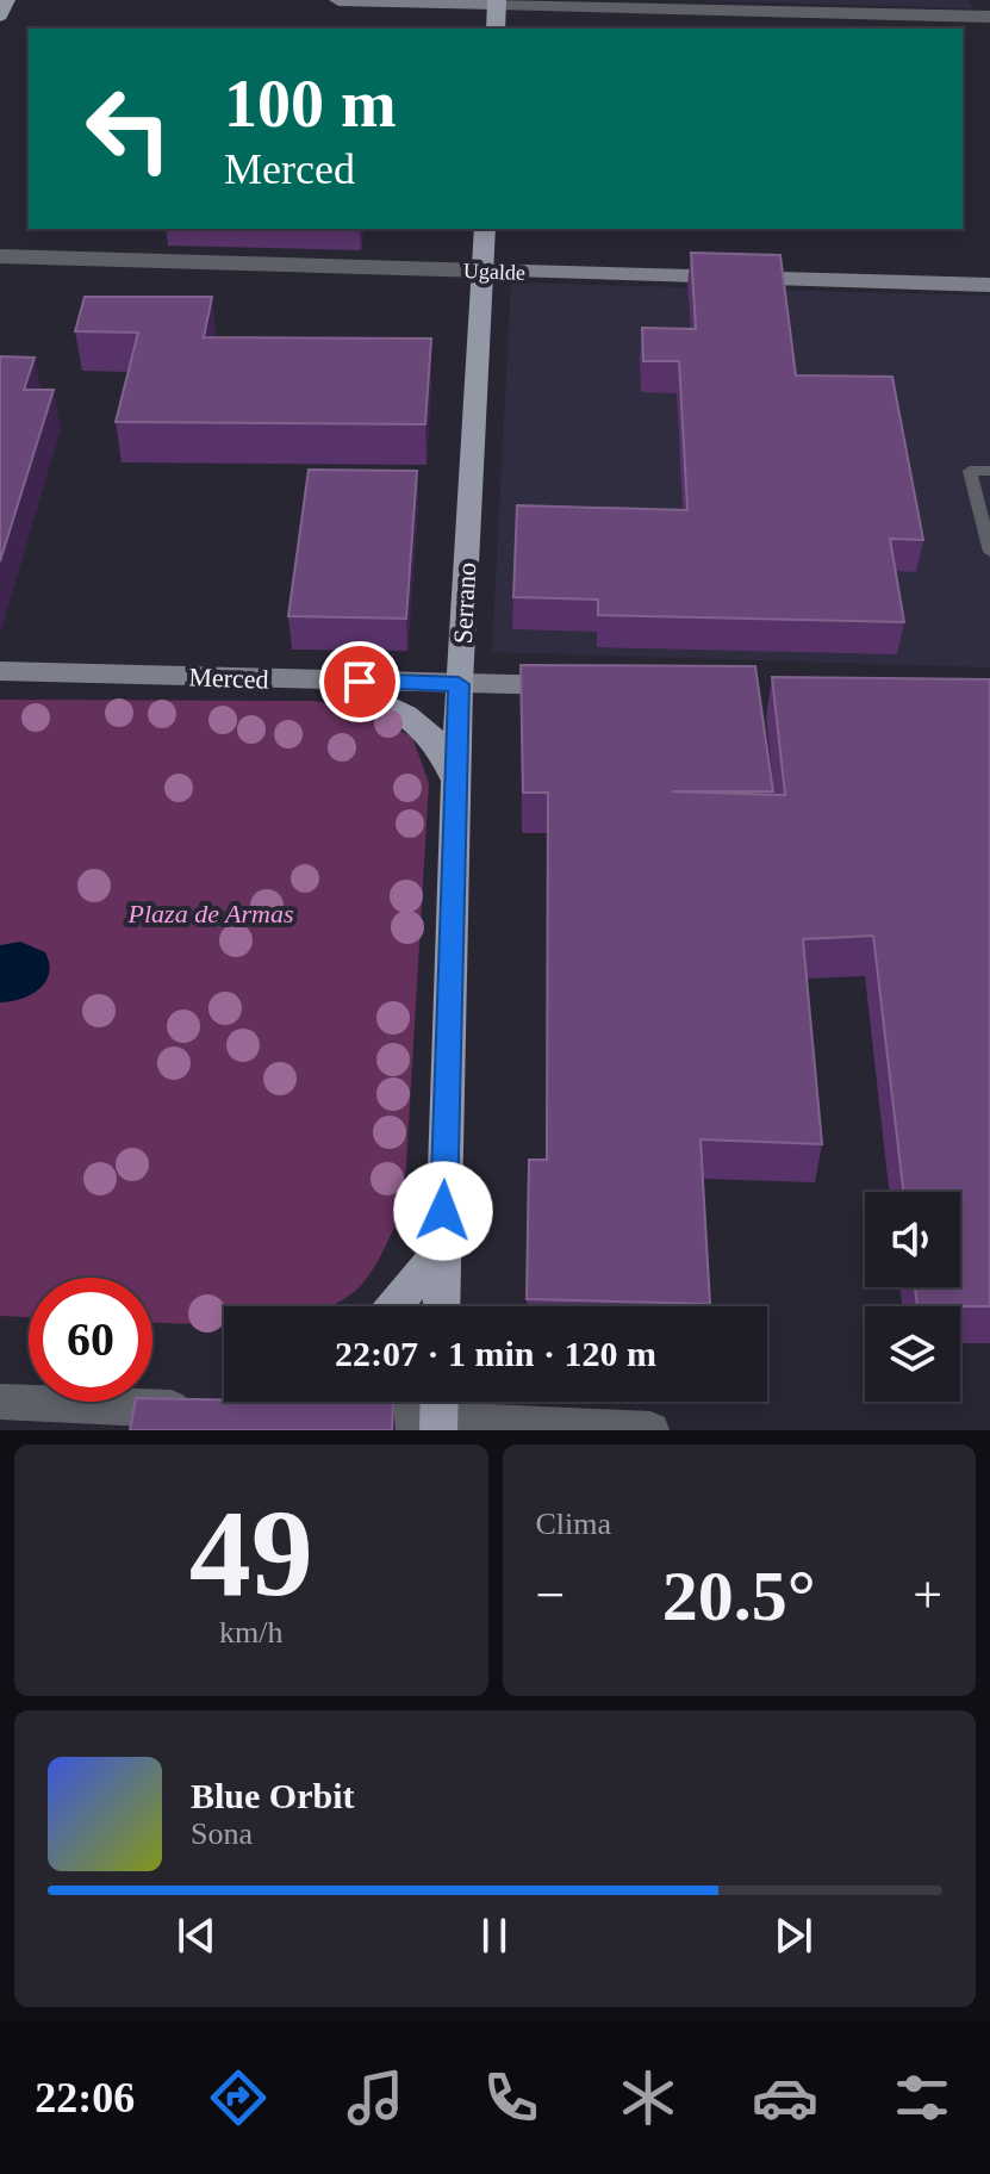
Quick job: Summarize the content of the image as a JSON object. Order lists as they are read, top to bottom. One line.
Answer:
{"streets":{"main road":["Ugalde","Serrano","Merced"]},"crossings":[["Ugalde","Serrano"],["Serrano","Merced"]],"parks":["Plaza de Armas"],"page":{"turn":["100 m","Merced"],"limit":"60","trip":"22:07 · 1 min · 120 m","tile":[["49","km/h"],"Clima"],"heat":["−","20.5°","+"],"song":["Blue Orbit","Sona"],"tabs":"22:06"}}
